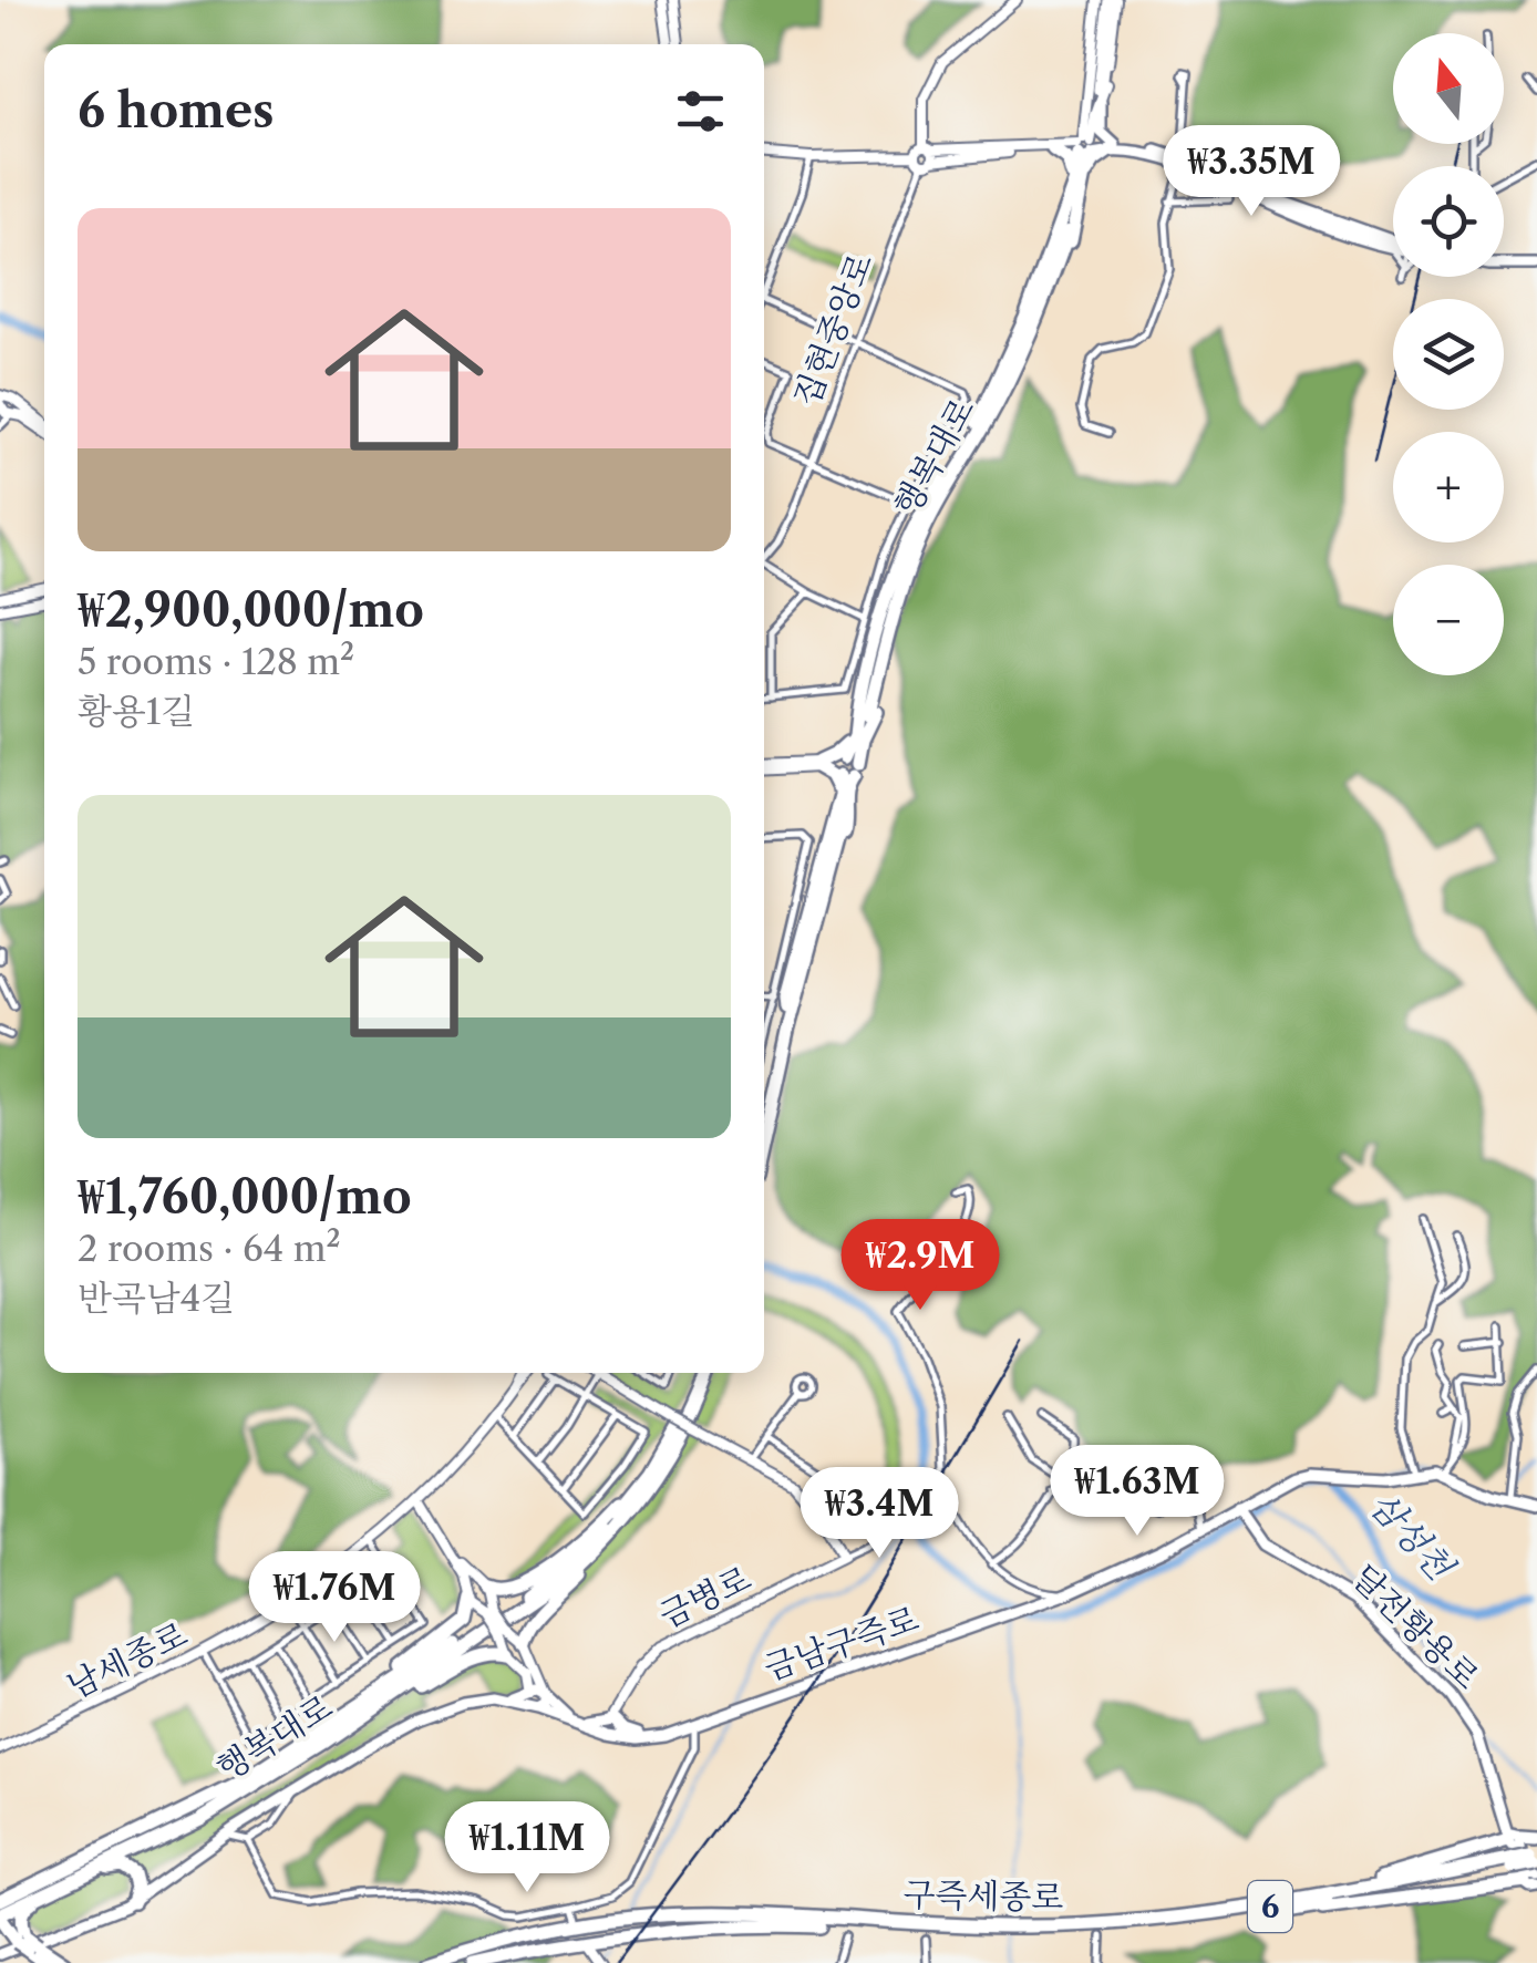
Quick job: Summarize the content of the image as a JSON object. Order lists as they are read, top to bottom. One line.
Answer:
{"streets":{"highway":["행복대로","구즉세종로","6"],"main road":["달전황용로","금남구즉로"],"street":["집현중앙로","금병로","남세종로"]},"crossings":[["금병로","금남구즉로"],["달전황용로","금남구즉로"]],"water":["삼성천"],"north":"top","page":{"map_buttons":["+","−"],"heading":"6 homes","price":["₩3.35M","₩2.9M","₩1.63M","₩3.4M","₩1.76M","₩1.11M"],"list":[{"name":"₩2,900,000/mo","note":"5 rooms · 128 m² · 황용1길"},{"name":"₩1,760,000/mo","note":"2 rooms · 64 m² · 반곡남4길"}]}}
